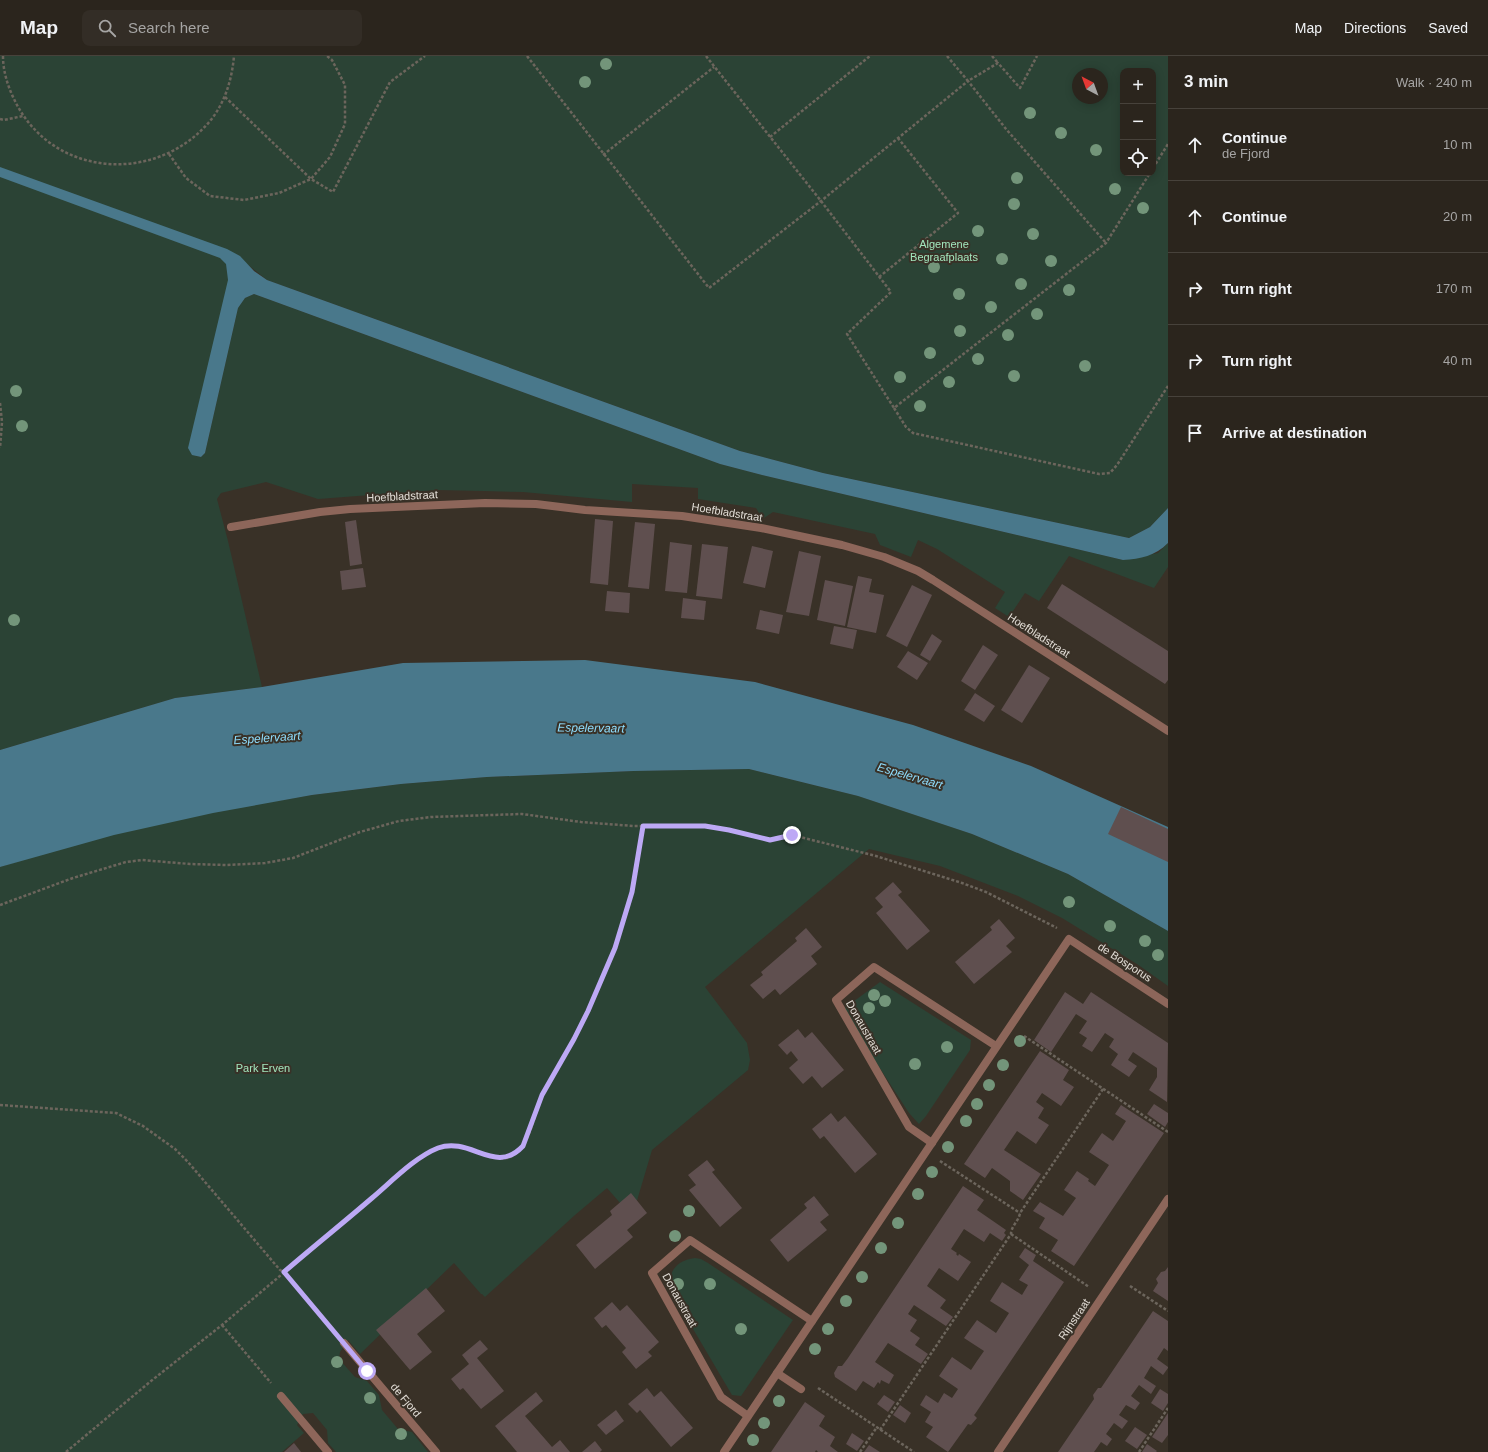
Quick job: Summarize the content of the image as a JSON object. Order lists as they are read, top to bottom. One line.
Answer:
{"streets":{"street":["Hoefbladstraat","de Bosporus","Donaustraat","Rijnstraat","de Fjord"]},"crossings":[["de Bosporus","Donaustraat"]],"water":["Espelervaart"],"parks":["Algemene Begraafplaats","Park Erven"],"north":"top left","page":{"header":"Map","search":"Search here","nav":["Map","Directions","Saved"],"heading":["3 min","Walk · 240 m"],"map_buttons":["+","−"],"list":[["Continue","de Fjord","10 m"],["Continue","20 m"],["Turn right","170 m"],["Turn right","40 m"],"Arrive at destination"]}}
